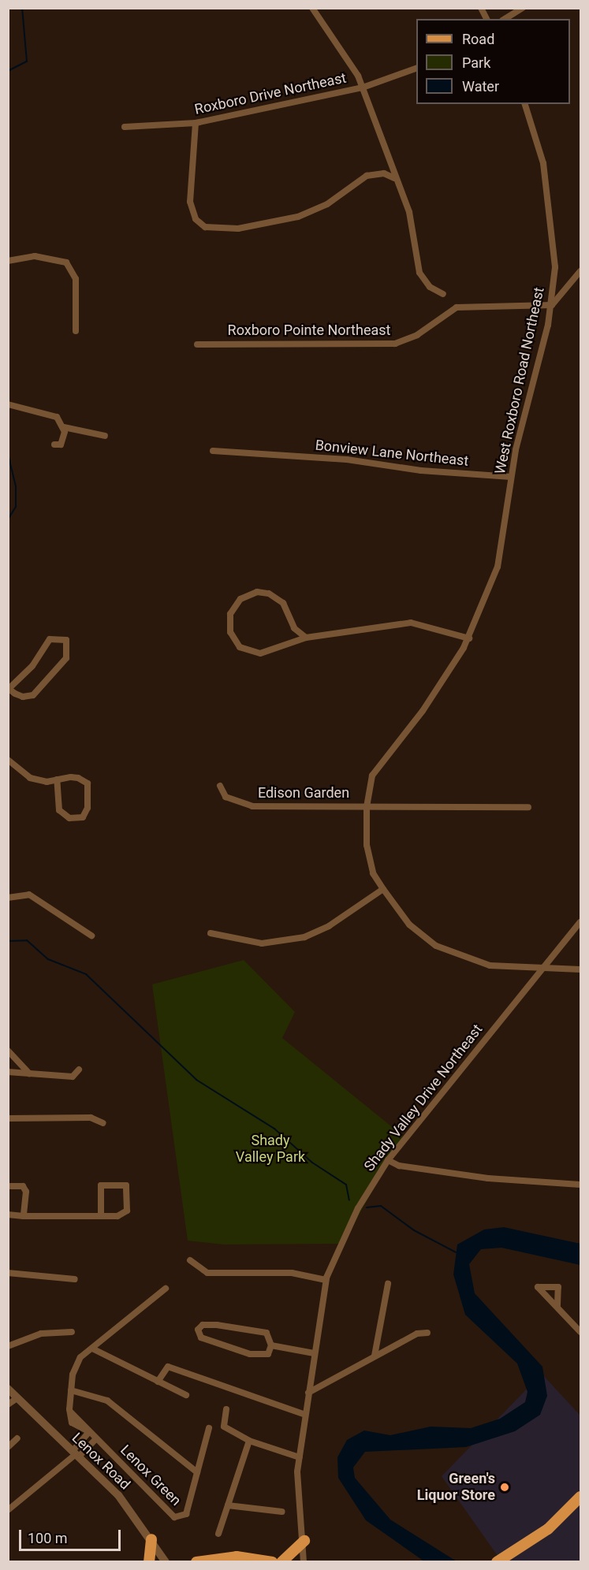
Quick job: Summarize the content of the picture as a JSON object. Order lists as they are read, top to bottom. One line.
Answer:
{"streets":{"street":["Roxboro Drive Northeast","Roxboro Pointe Northeast","West Roxboro Road Northeast","Bonview Lane Northeast","Edison Garden","Shady Valley Drive Northeast","Lenox Road","Lenox Green"]},"crossings":[["Roxboro Pointe Northeast","West Roxboro Road Northeast"],["West Roxboro Road Northeast","Bonview Lane Northeast"],["West Roxboro Road Northeast","Edison Garden"],["West Roxboro Road Northeast","Shady Valley Drive Northeast"]],"parks":["Shady Valley Park"],"places":["Green's Liquor Store"],"legend":["Road","Park","Water"],"scale_bar":"100 m"}
